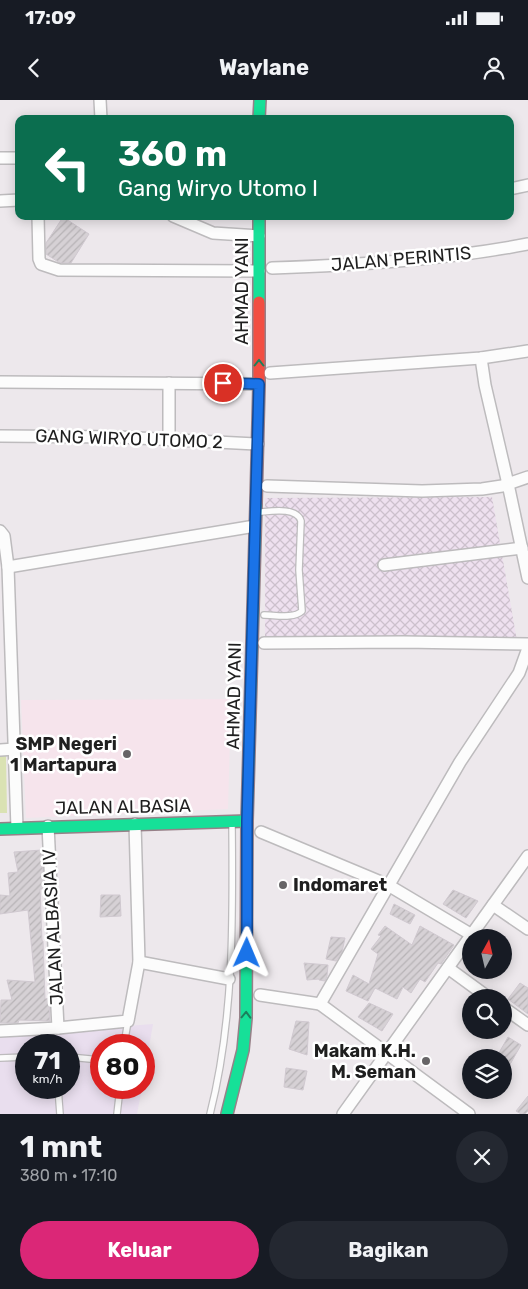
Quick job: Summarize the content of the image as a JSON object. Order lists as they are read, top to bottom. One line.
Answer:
{"streets":{"main road":["AHMAD YANI","JALAN ALBASIA"],"street":["JALAN PERINTIS","GANG WIRYO UTOMO 2","JALAN ALBASIA IV"]},"crossings":[["AHMAD YANI","GANG WIRYO UTOMO 2"],["AHMAD YANI","JALAN ALBASIA"],["JALAN ALBASIA","JALAN ALBASIA IV"]],"places":["SMP Negeri 1 Martapura","Indomaret","Makam K.H. M. Seman"],"north":"top","page":{"status":"17:09","header":"Waylane","turn":["360 m","Gang Wiryo Utomo I"],"speed":"71 km/h","limit":"80","heading":["1 mnt","380 m · 17:10"],"buttons":["Keluar","Bagikan"]}}
